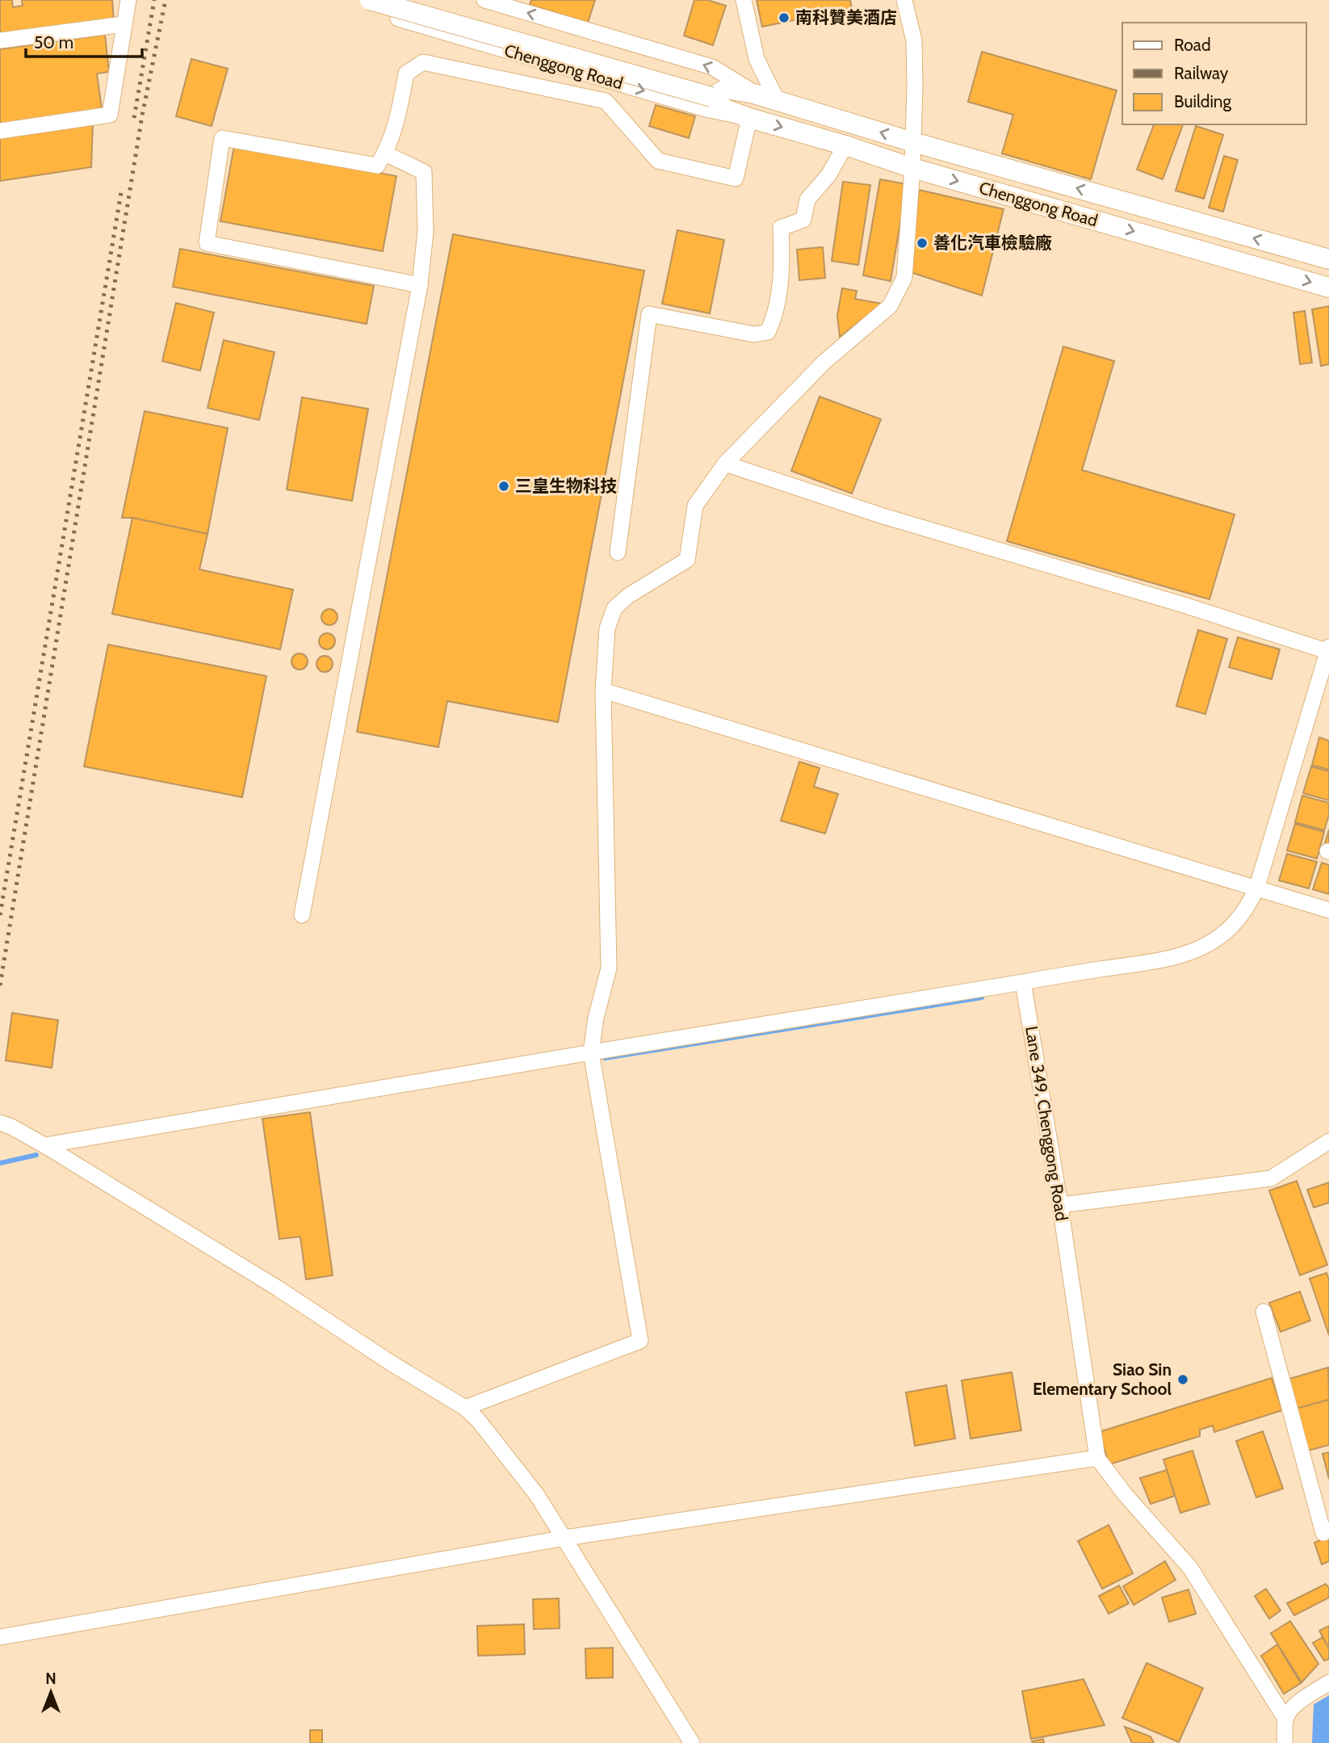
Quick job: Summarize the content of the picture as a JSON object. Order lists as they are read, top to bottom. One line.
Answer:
{"streets":{"main road":["Chenggong Road"],"street":["Lane 349, Chenggong Road"]},"places":["南科贊美酒店","善化汽車檢驗廠","三皇生物科技","Siao Sin Elementary School"],"legend":["Road","Railway","Building"],"scale_bar":"50 m","north":"top"}
